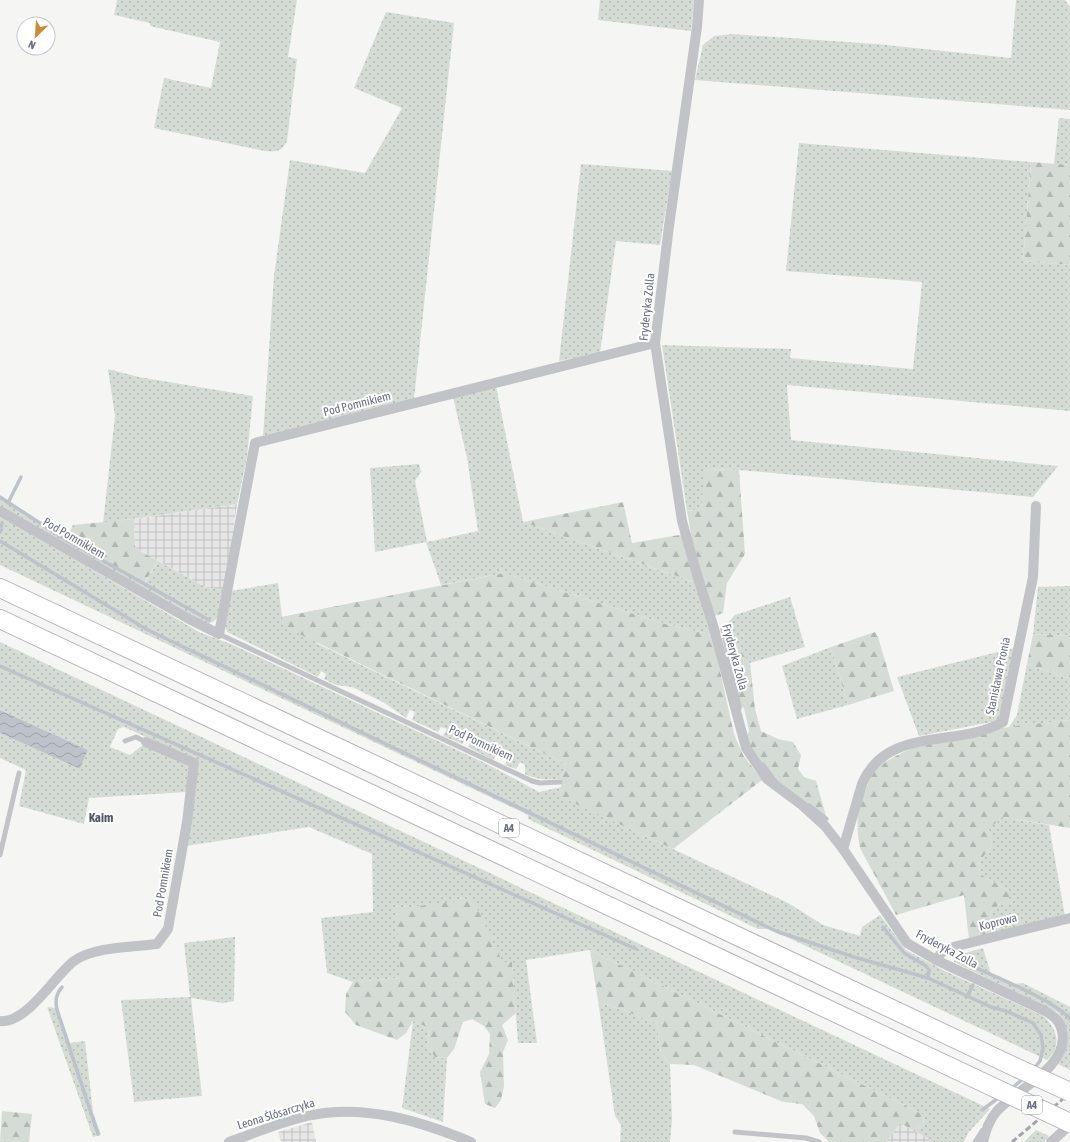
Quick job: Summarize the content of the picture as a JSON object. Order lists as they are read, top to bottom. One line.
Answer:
{"streets":{"highway":["A4"],"street":["Fryderyka Zolla","Pod Pomnikiem","Stanisława Pronia","Koprowa","Leona Ślósarczyka"]},"crossings":[["Fryderyka Zolla","Pod Pomnikiem"],["Fryderyka Zolla","Stanisława Pronia"],["Fryderyka Zolla","Koprowa"]],"districts":["Kaim"],"north":"bottom left"}
